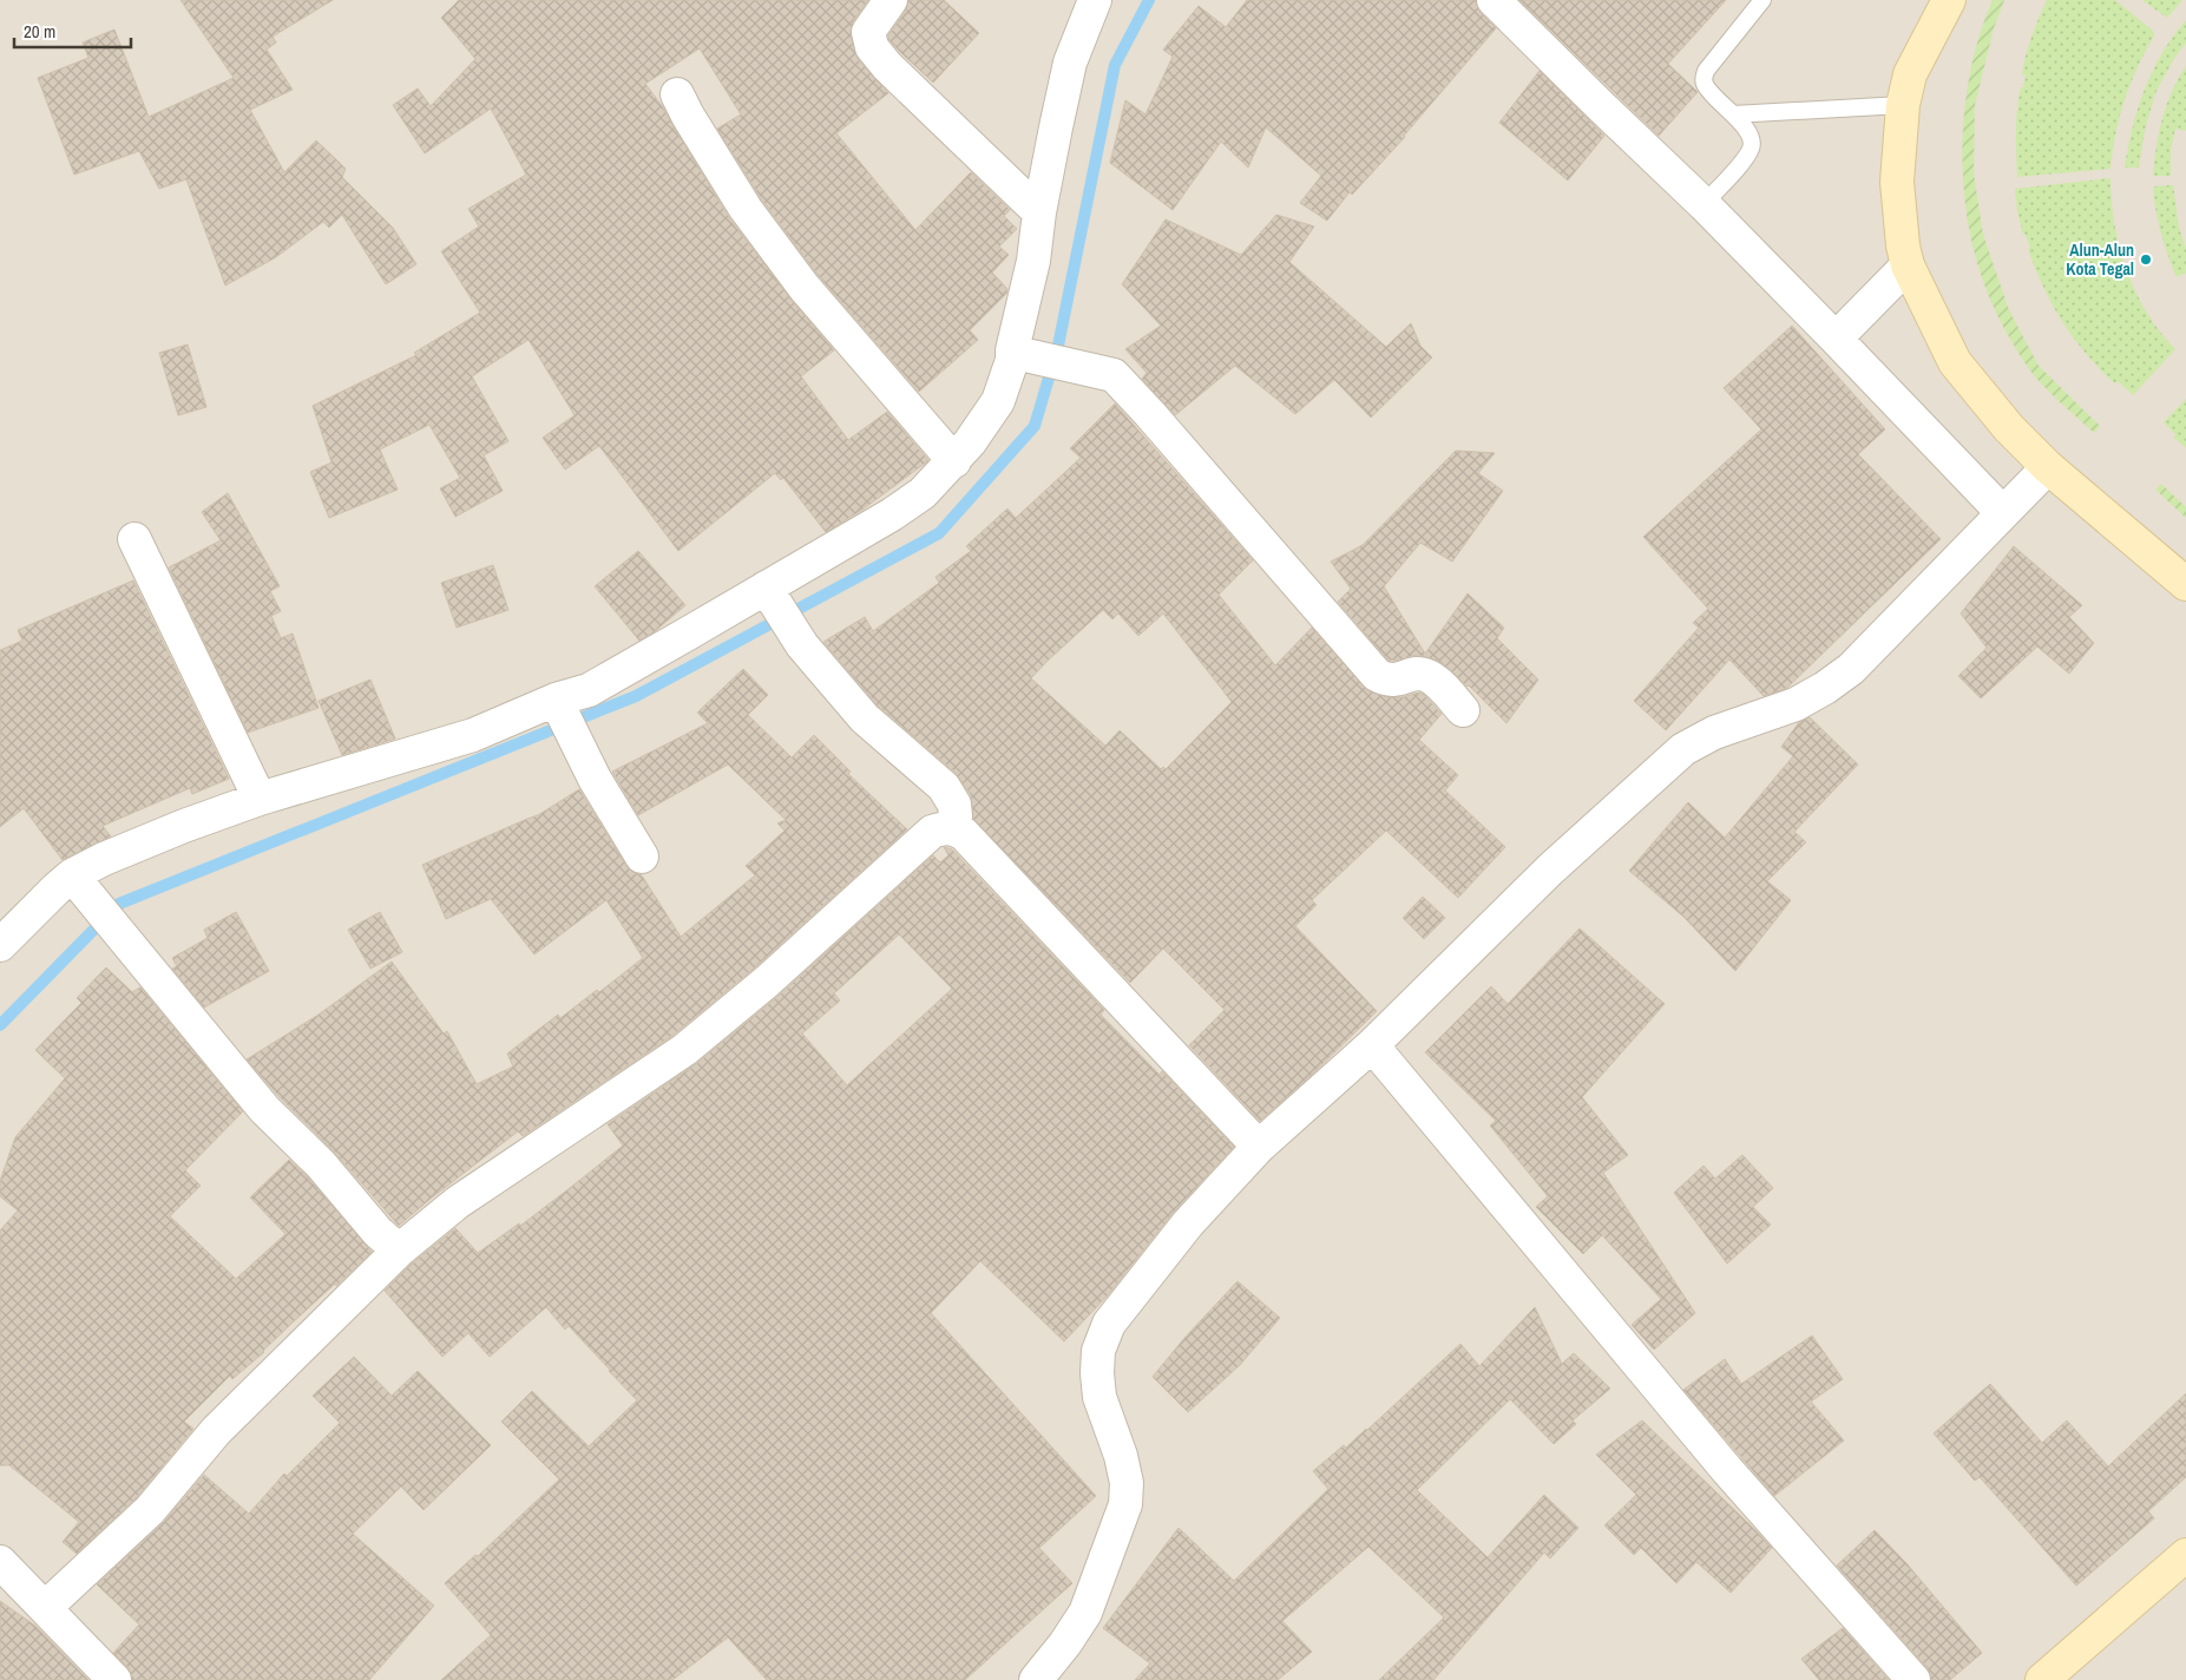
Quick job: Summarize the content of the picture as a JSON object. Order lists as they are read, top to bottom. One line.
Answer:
{"places":["Alun-Alun Kota Tegal"],"scale_bar":"20 m"}
